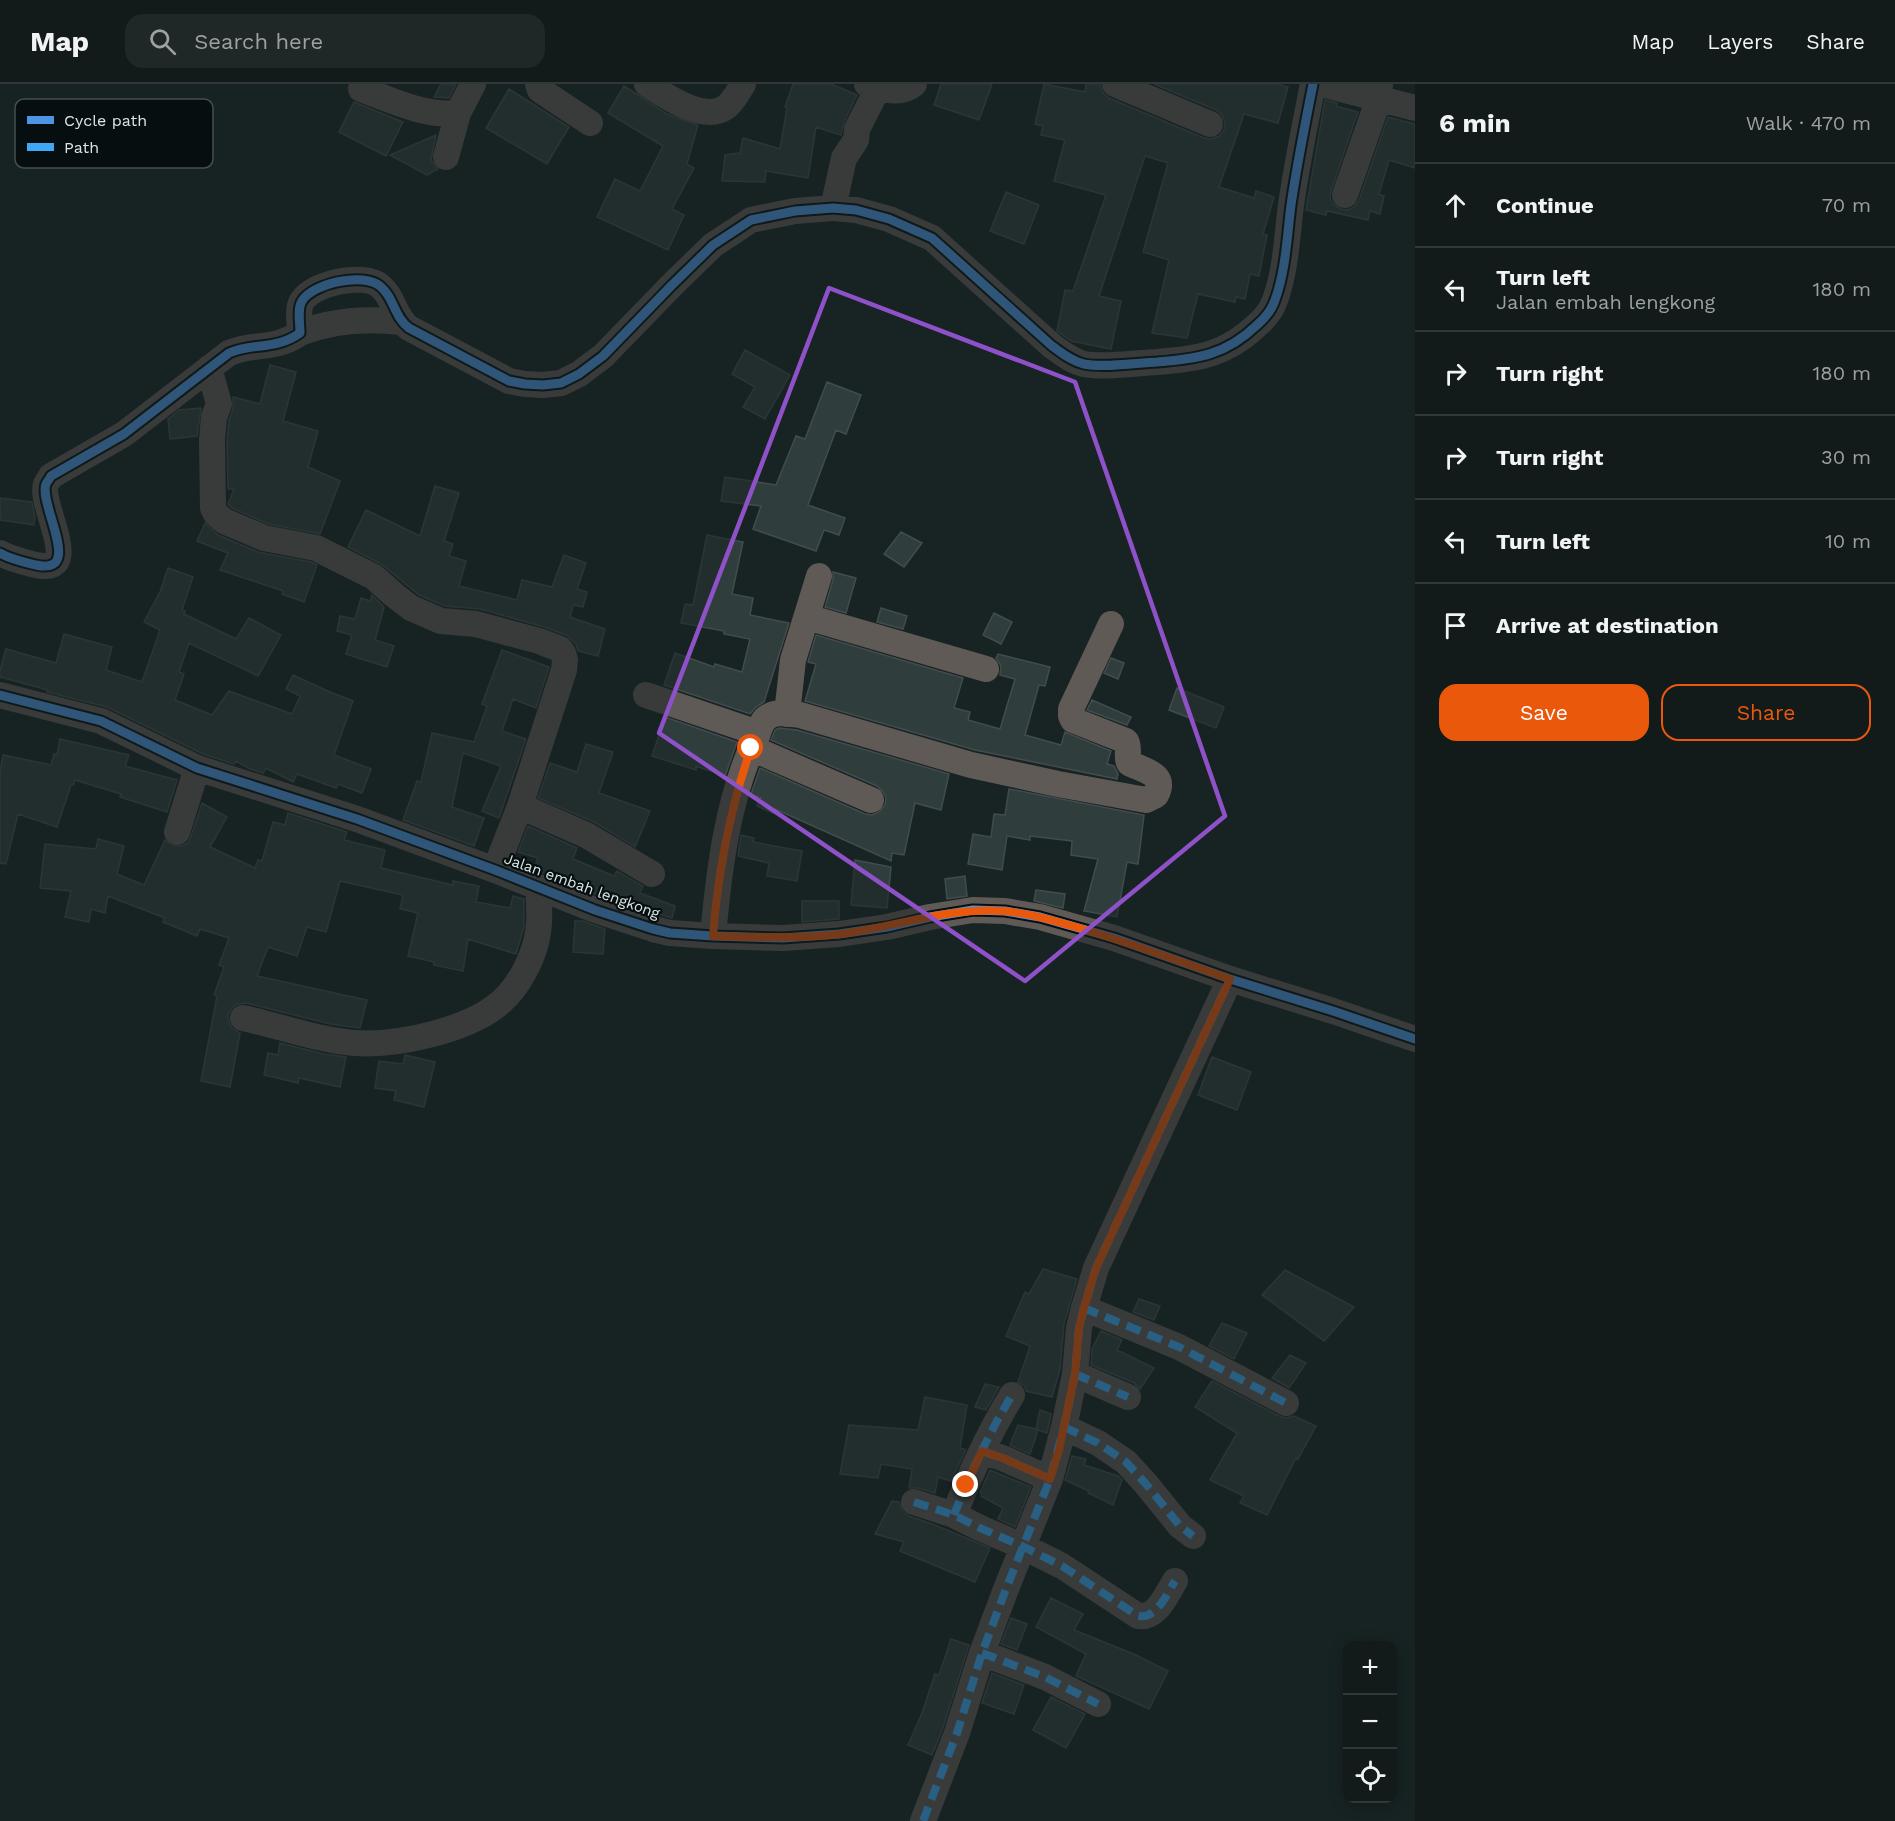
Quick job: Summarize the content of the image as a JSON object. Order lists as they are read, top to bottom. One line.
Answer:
{"streets":{"street":["Jalan embah lengkong"]},"legend":["Cycle path","Path"],"page":{"header":"Map","search":"Search here","nav":["Map","Layers","Share"],"heading":["6 min","Walk · 470 m"],"list":[["Continue","70 m"],["Turn left","Jalan embah lengkong","180 m"],["Turn right","180 m"],["Turn right","30 m"],["Turn left","10 m"],"Arrive at destination"],"buttons":["Save","Share"],"map_buttons":["+","−"]}}
